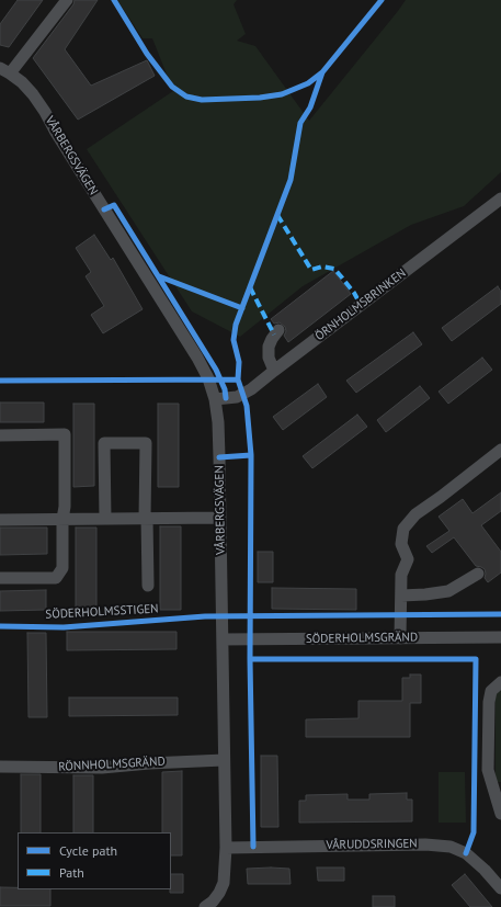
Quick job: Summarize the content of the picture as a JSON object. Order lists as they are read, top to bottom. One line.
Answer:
{"streets":{"street":["VÅRBERGSVÄGEN","ÖRNHOLMSBRINKEN","SÖDERHOLMSGRÄND","RÖNNHOLMSGRÄND","VÅRUDDSRINGEN"],"cycle path":["SÖDERHOLMSSTIGEN"]},"crossings":[["VÅRBERGSVÄGEN","ÖRNHOLMSBRINKEN"],["VÅRBERGSVÄGEN","SÖDERHOLMSGRÄND"],["VÅRBERGSVÄGEN","RÖNNHOLMSGRÄND"],["VÅRBERGSVÄGEN","VÅRUDDSRINGEN"]],"legend":["Cycle path","Path"]}
